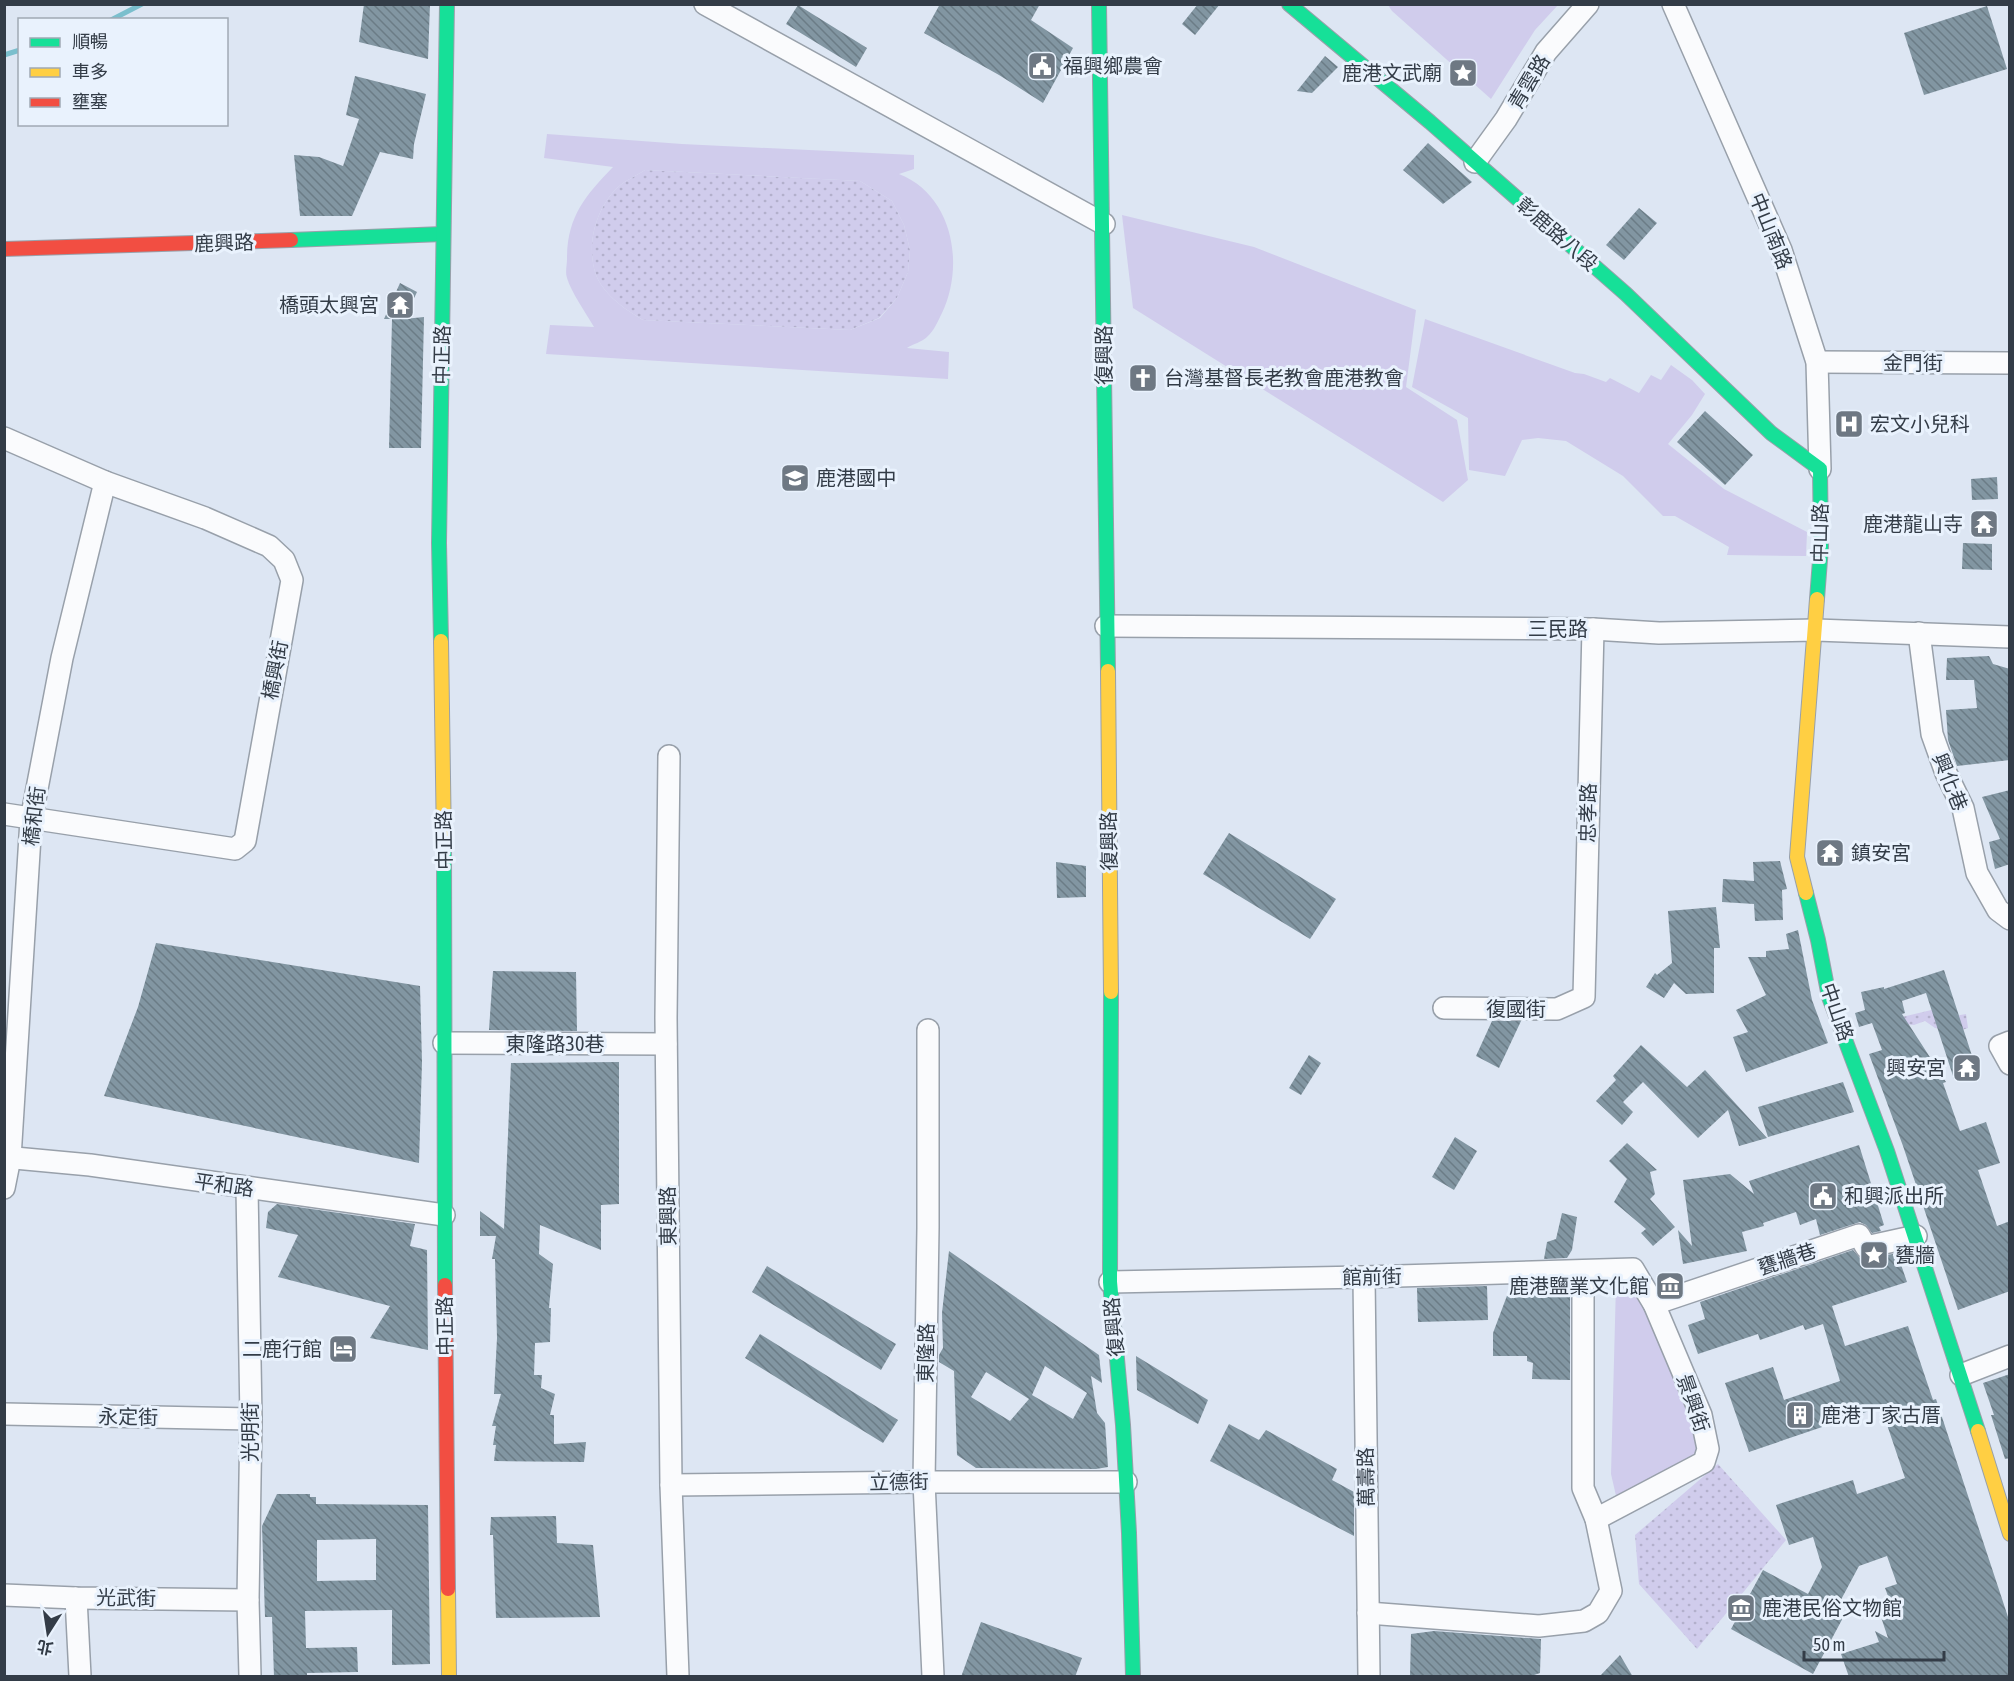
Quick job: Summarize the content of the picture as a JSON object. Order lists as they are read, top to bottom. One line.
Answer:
{"streets":{"street":["青雲路","中山南路","彰鹿路八段","鹿興路","中正路","復興路","金門街","中山路","三民路","橋興街","興化巷","忠孝路","橋和街","復國街","東隆路30巷","平和路","東興路","甕牆巷","館前街","東隆路","景興街","永定街","光明街","萬壽路","立德街","光武街"]},"crossings":[["青雲路","彰鹿路八段"],["中山南路","彰鹿路八段"],["中山南路","金門街"],["中山南路","中山路"],["彰鹿路八段","中山路"],["鹿興路","中正路"],["中正路","東隆路30巷"],["中正路","平和路"],["復興路","三民路"],["復興路","館前街"],["復興路","立德街"],["中山路","三民路"],["中山路","甕牆巷"],["三民路","興化巷"],["三民路","忠孝路"],["橋興街","橋和街"],["忠孝路","復國街"],["橋和街","平和路"],["東隆路30巷","東興路"],["平和路","光明街"],["東興路","立德街"],["甕牆巷","景興街"],["館前街","景興街"],["館前街","萬壽路"],["東隆路","立德街"],["永定街","光明街"],["光明街","光武街"]],"places":{"public building":["福興鄉農會","和興派出所"],"place":["鹿港文武廟","甕牆"],"temple":["橋頭太興宮","鹿港龍山寺","鎮安宮","興安宮"],"church":["台灣基督長老教會鹿港教會"],"hospital":["宏文小兒科"],"school or university":["鹿港國中"],"museum":["鹿港鹽業文化館","鹿港民俗文物館"],"hotel":["二鹿行館"],"building":["鹿港丁家古厝"]},"legend":["順暢","車多","壅塞"],"scale_bar":"50 m","north":"bottom"}
